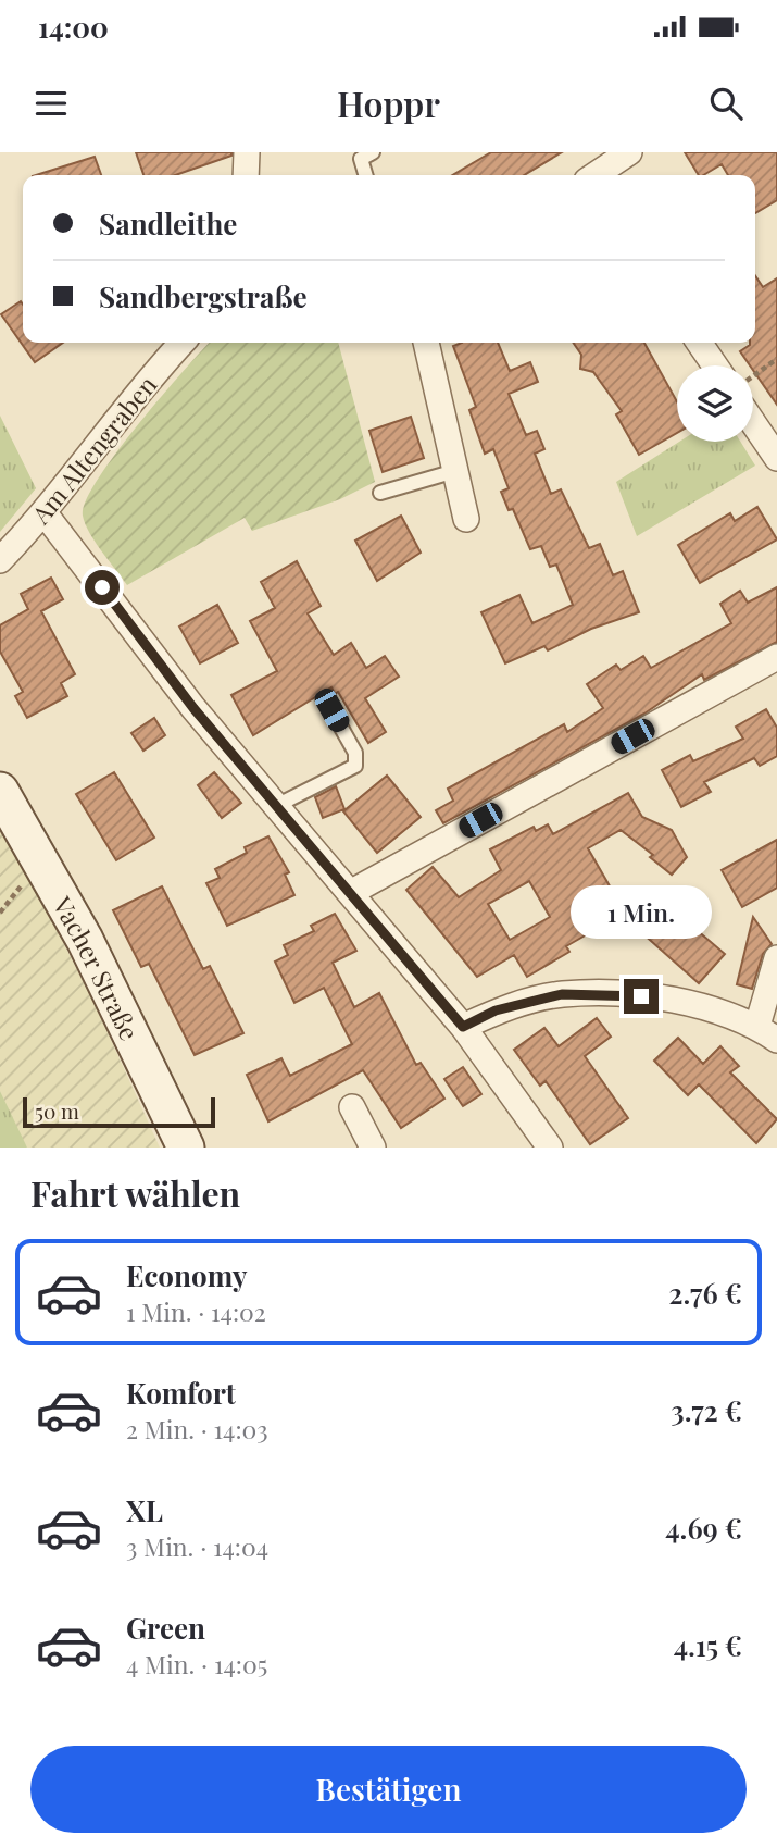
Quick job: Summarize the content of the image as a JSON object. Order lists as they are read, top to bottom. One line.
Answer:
{"streets":{"street":["Am Altengraben","Vacher Straße"]},"scale_bar":"50 m","page":{"status":"14:00","header":"Hoppr","banner":["Sandleithe","Sandbergstraße"],"bubble":"1 Min.","scale":"50 m","heading":"Fahrt wählen","list":[{"name":"Economy","note":"1 Min. · 14:02","value":"2.76 €"},{"name":"Komfort","note":"2 Min. · 14:03","value":"3.72 €"},{"name":"XL","note":"3 Min. · 14:04","value":"4.69 €"},{"name":"Green","note":"4 Min. · 14:05","value":"4.15 €"}],"buttons":"Bestätigen"}}
